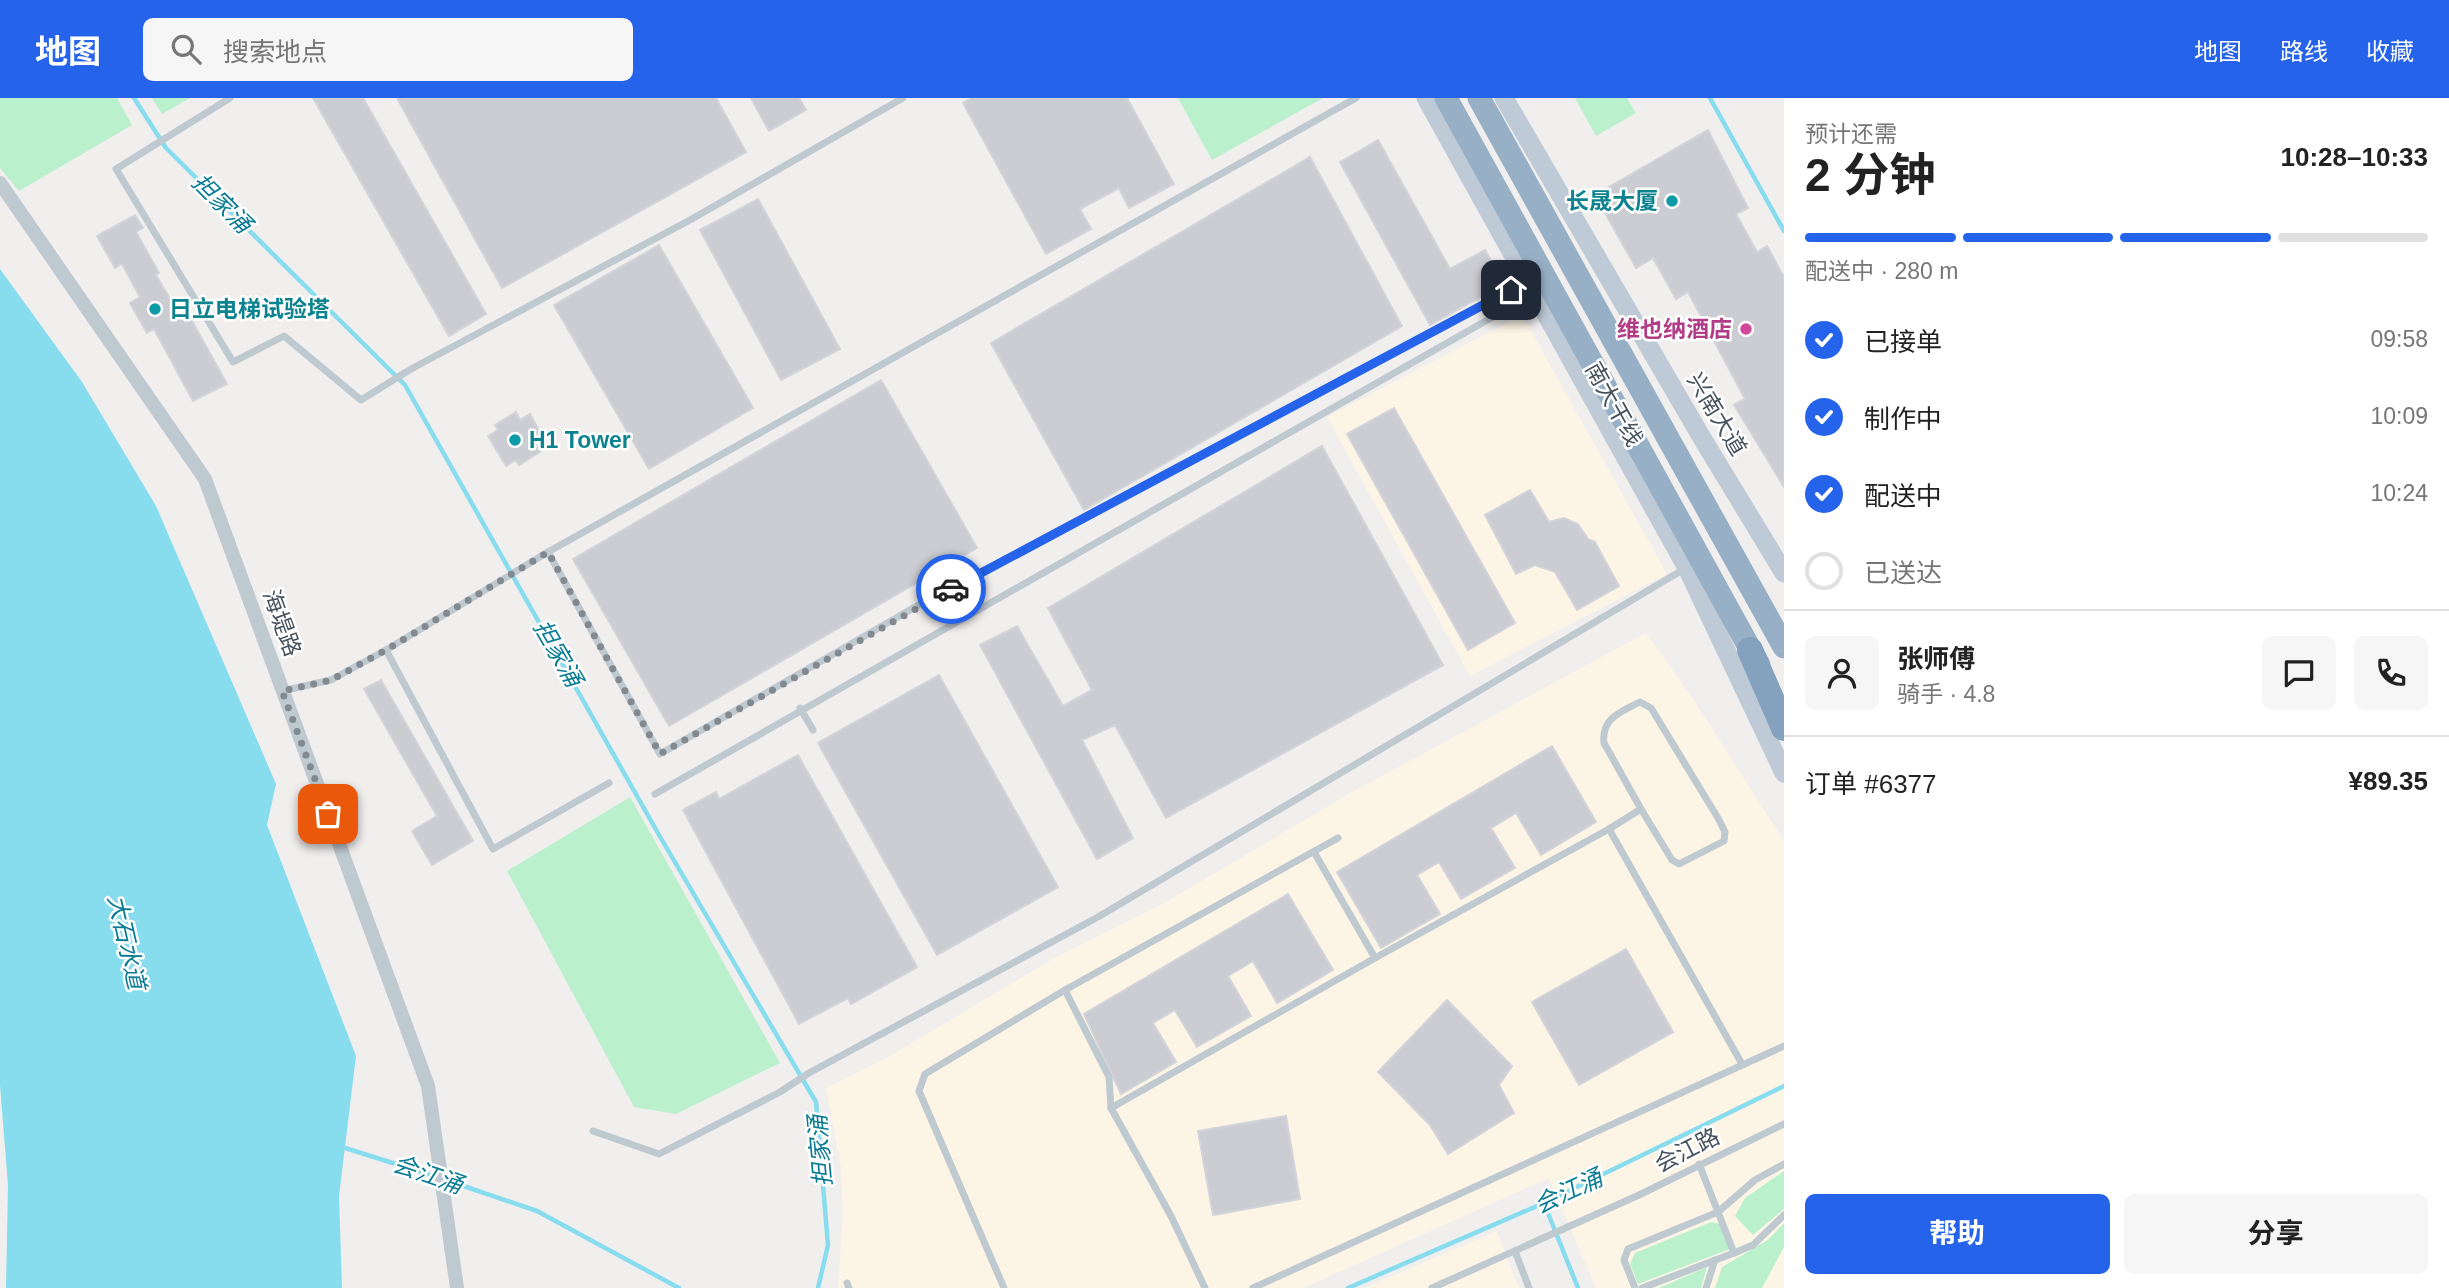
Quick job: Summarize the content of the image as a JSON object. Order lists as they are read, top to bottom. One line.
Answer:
{"streets":{"highway":["南大干线"],"main road":["兴南大道"],"street":["海堤路"],"lane":["会江路"]},"water":["担家涌","大石水道","会江涌"],"places":["长晟大厦","日立电梯试验塔","维也纳酒店","H1 Tower"],"page":{"header":"地图","search":"搜索地点","nav":["地图","路线","收藏"],"heading":["2 分钟","预计还需","10:28–10:33"],"panel":["张师傅","骑手 · 4.8","订单 #6377","¥89.35"],"bar":"配送中 · 280 m","list":[["已接单","09:58"],["制作中","10:09"],["配送中","10:24"],"已送达"],"buttons":["帮助","分享"]}}
